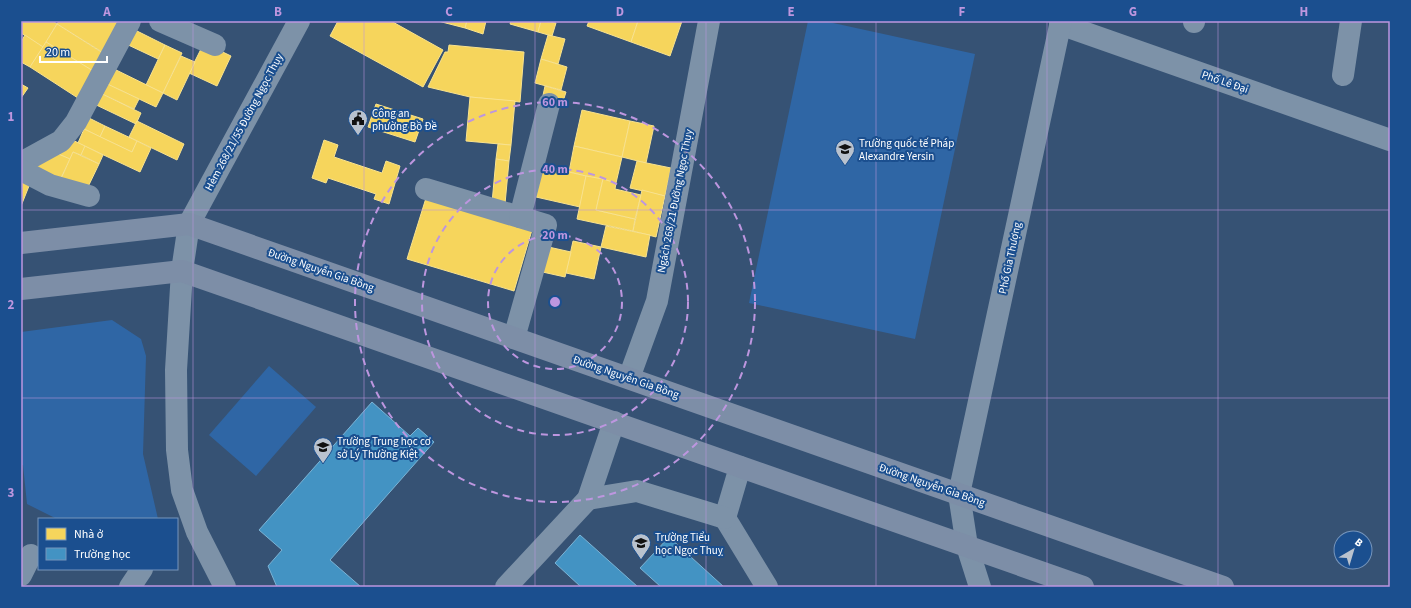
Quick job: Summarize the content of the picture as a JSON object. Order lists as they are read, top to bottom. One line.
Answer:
{"streets":{"main road":["Đường Nguyễn Gia Bồng"],"street":["Phố Lê Đại","Hẻm 268/21/55 Đường Ngọc Thụy","Ngách 268/21 Đường Ngọc Thụy","Phố Gia Thượng"]},"crossings":[["Phố Lê Đại","Phố Gia Thượng"],["Hẻm 268/21/55 Đường Ngọc Thụy","Đường Nguyễn Gia Bồng"],["Ngách 268/21 Đường Ngọc Thụy","Đường Nguyễn Gia Bồng"],["Phố Gia Thượng","Đường Nguyễn Gia Bồng"]],"places":{"public building":["Công an phường Bồ Đề"],"school or university":["Trường quốc tế Pháp Alexandre Yersin","Trường Trung học cơ sở Lý Thường Kiệt","Trường Tiểu học Ngọc Thuỵ"]},"legend":["Nhà ở","Trường học"],"scale_bar":"20 m","north":"top right","grid":{"columns":["A","B","C","D","E","F","G","H"],"rows":["1","2","3"]},"rings":["60 m","40 m","20 m"]}
